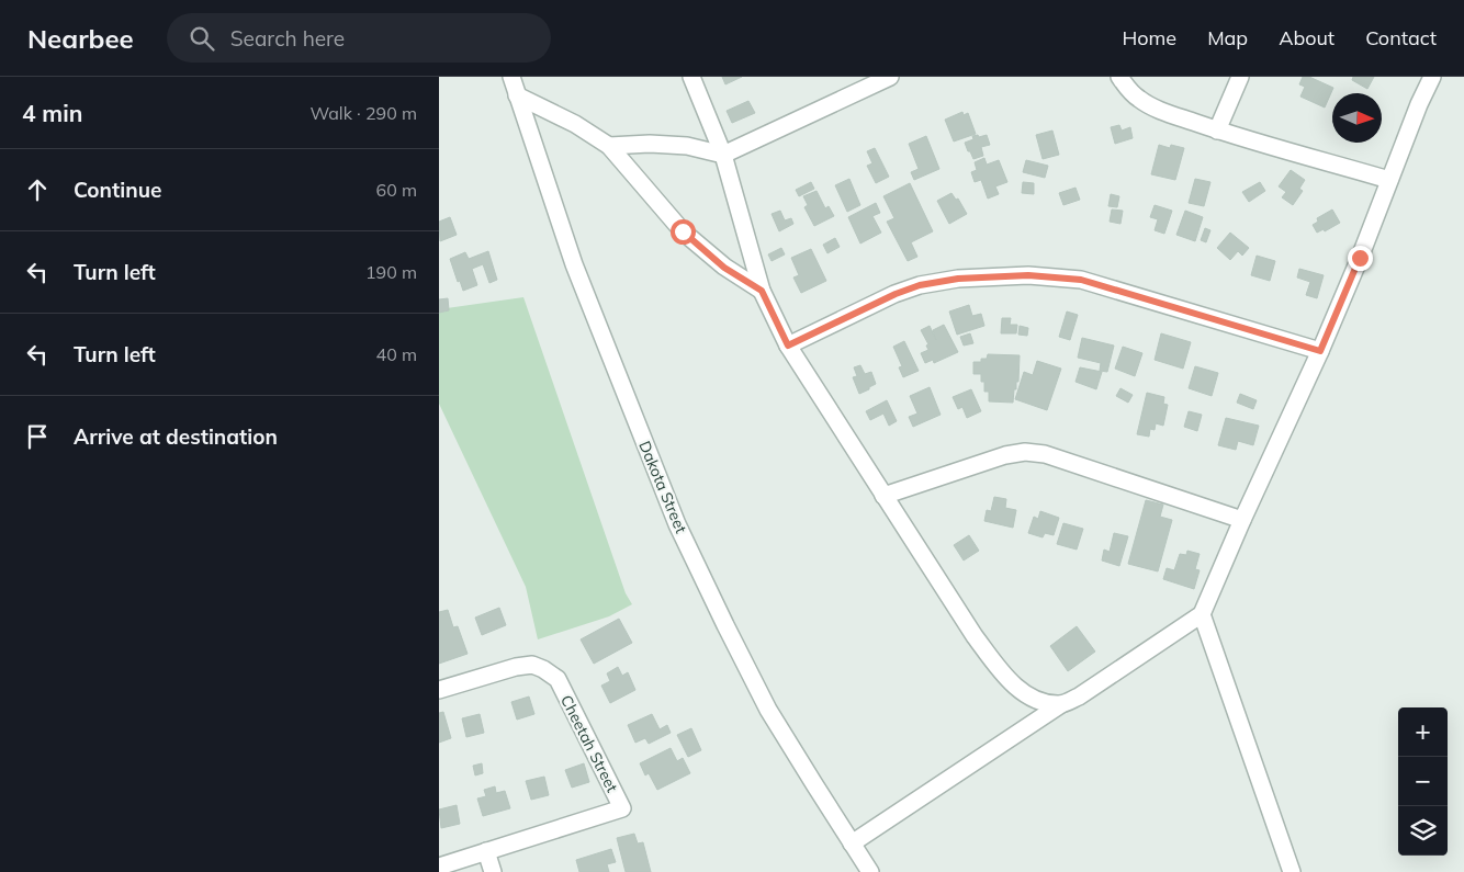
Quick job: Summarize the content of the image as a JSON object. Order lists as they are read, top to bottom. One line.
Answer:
{"streets":{"street":["Dakota Street","Cheetah Street"]},"north":"right","page":{"header":"Nearbee","search":"Search here","nav":["Home","Map","About","Contact"],"heading":["4 min","Walk · 290 m"],"list":[["Continue","60 m"],["Turn left","190 m"],["Turn left","40 m"],"Arrive at destination"],"map_buttons":["+","−"]}}
